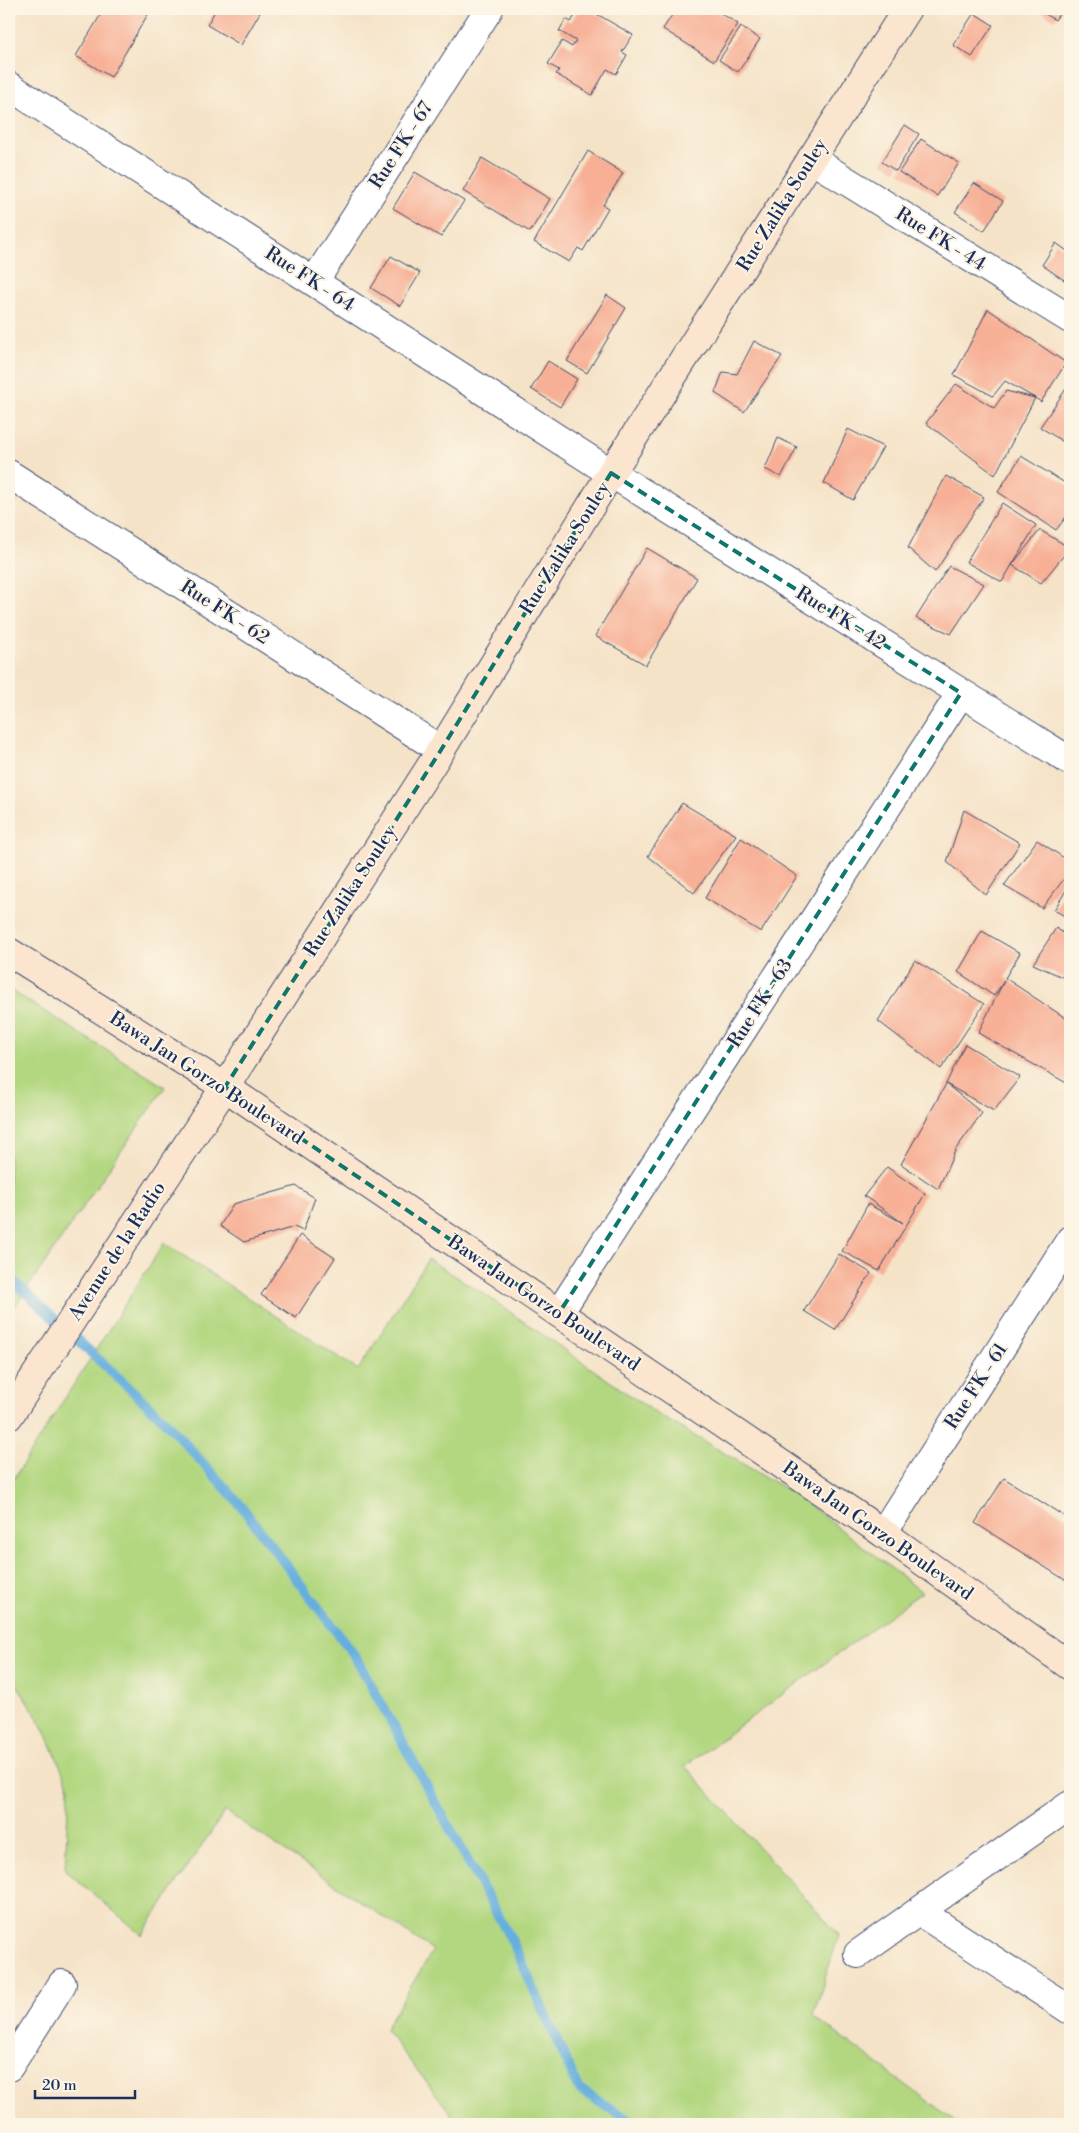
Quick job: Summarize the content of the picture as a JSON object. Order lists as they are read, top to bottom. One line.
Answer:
{"streets":{"street":["Rue FK - 67","Rue Zalika Souley","Rue FK - 44","Rue FK - 64","Rue FK - 62","Rue FK - 42","Rue FK - 63","Bawa Jan Gorzo Boulevard","Avenue de la Radio","Rue FK - 61"]},"crossings":[["Rue FK - 67","Rue FK - 64"],["Rue Zalika Souley","Rue FK - 44"],["Rue Zalika Souley","Rue FK - 64"],["Rue Zalika Souley","Rue FK - 62"],["Rue Zalika Souley","Rue FK - 42"],["Rue Zalika Souley","Bawa Jan Gorzo Boulevard"],["Rue Zalika Souley","Avenue de la Radio"],["Rue FK - 64","Rue FK - 42"],["Rue FK - 42","Rue FK - 63"],["Rue FK - 63","Bawa Jan Gorzo Boulevard"],["Bawa Jan Gorzo Boulevard","Avenue de la Radio"],["Bawa Jan Gorzo Boulevard","Rue FK - 61"]],"scale_bar":"20 m"}
